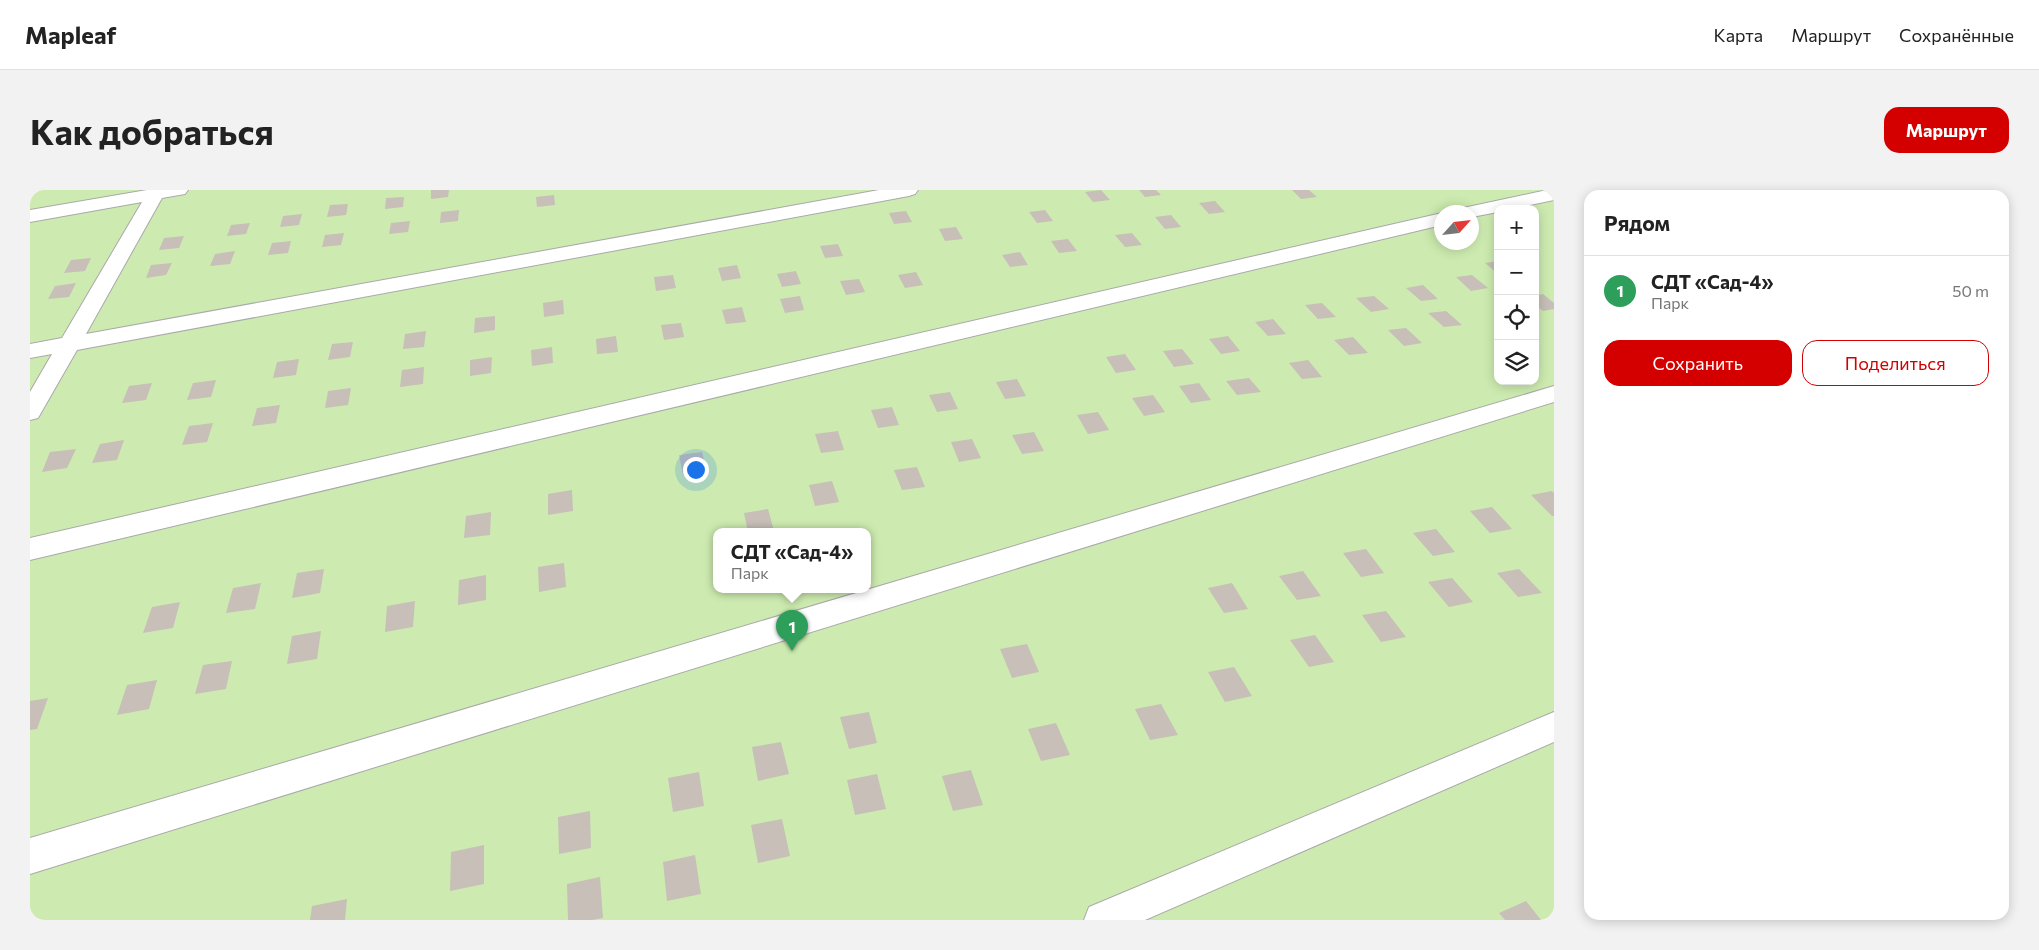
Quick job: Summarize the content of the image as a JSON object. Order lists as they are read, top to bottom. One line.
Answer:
{"north":"top right","page":{"header":"Mapleaf","nav":["Карта","Маршрут","Сохранённые"],"buttons":["Маршрут",["Сохранить","Поделиться"]],"title":"Как добраться","heading":"Рядом","map_buttons":["+","−"],"list":[{"mark":"1","name":"СДТ «Сад-4»","note":"Парк","value":"50 m"}],"popup":["СДТ «Сад-4»","Парк"],"pins":"1"}}
